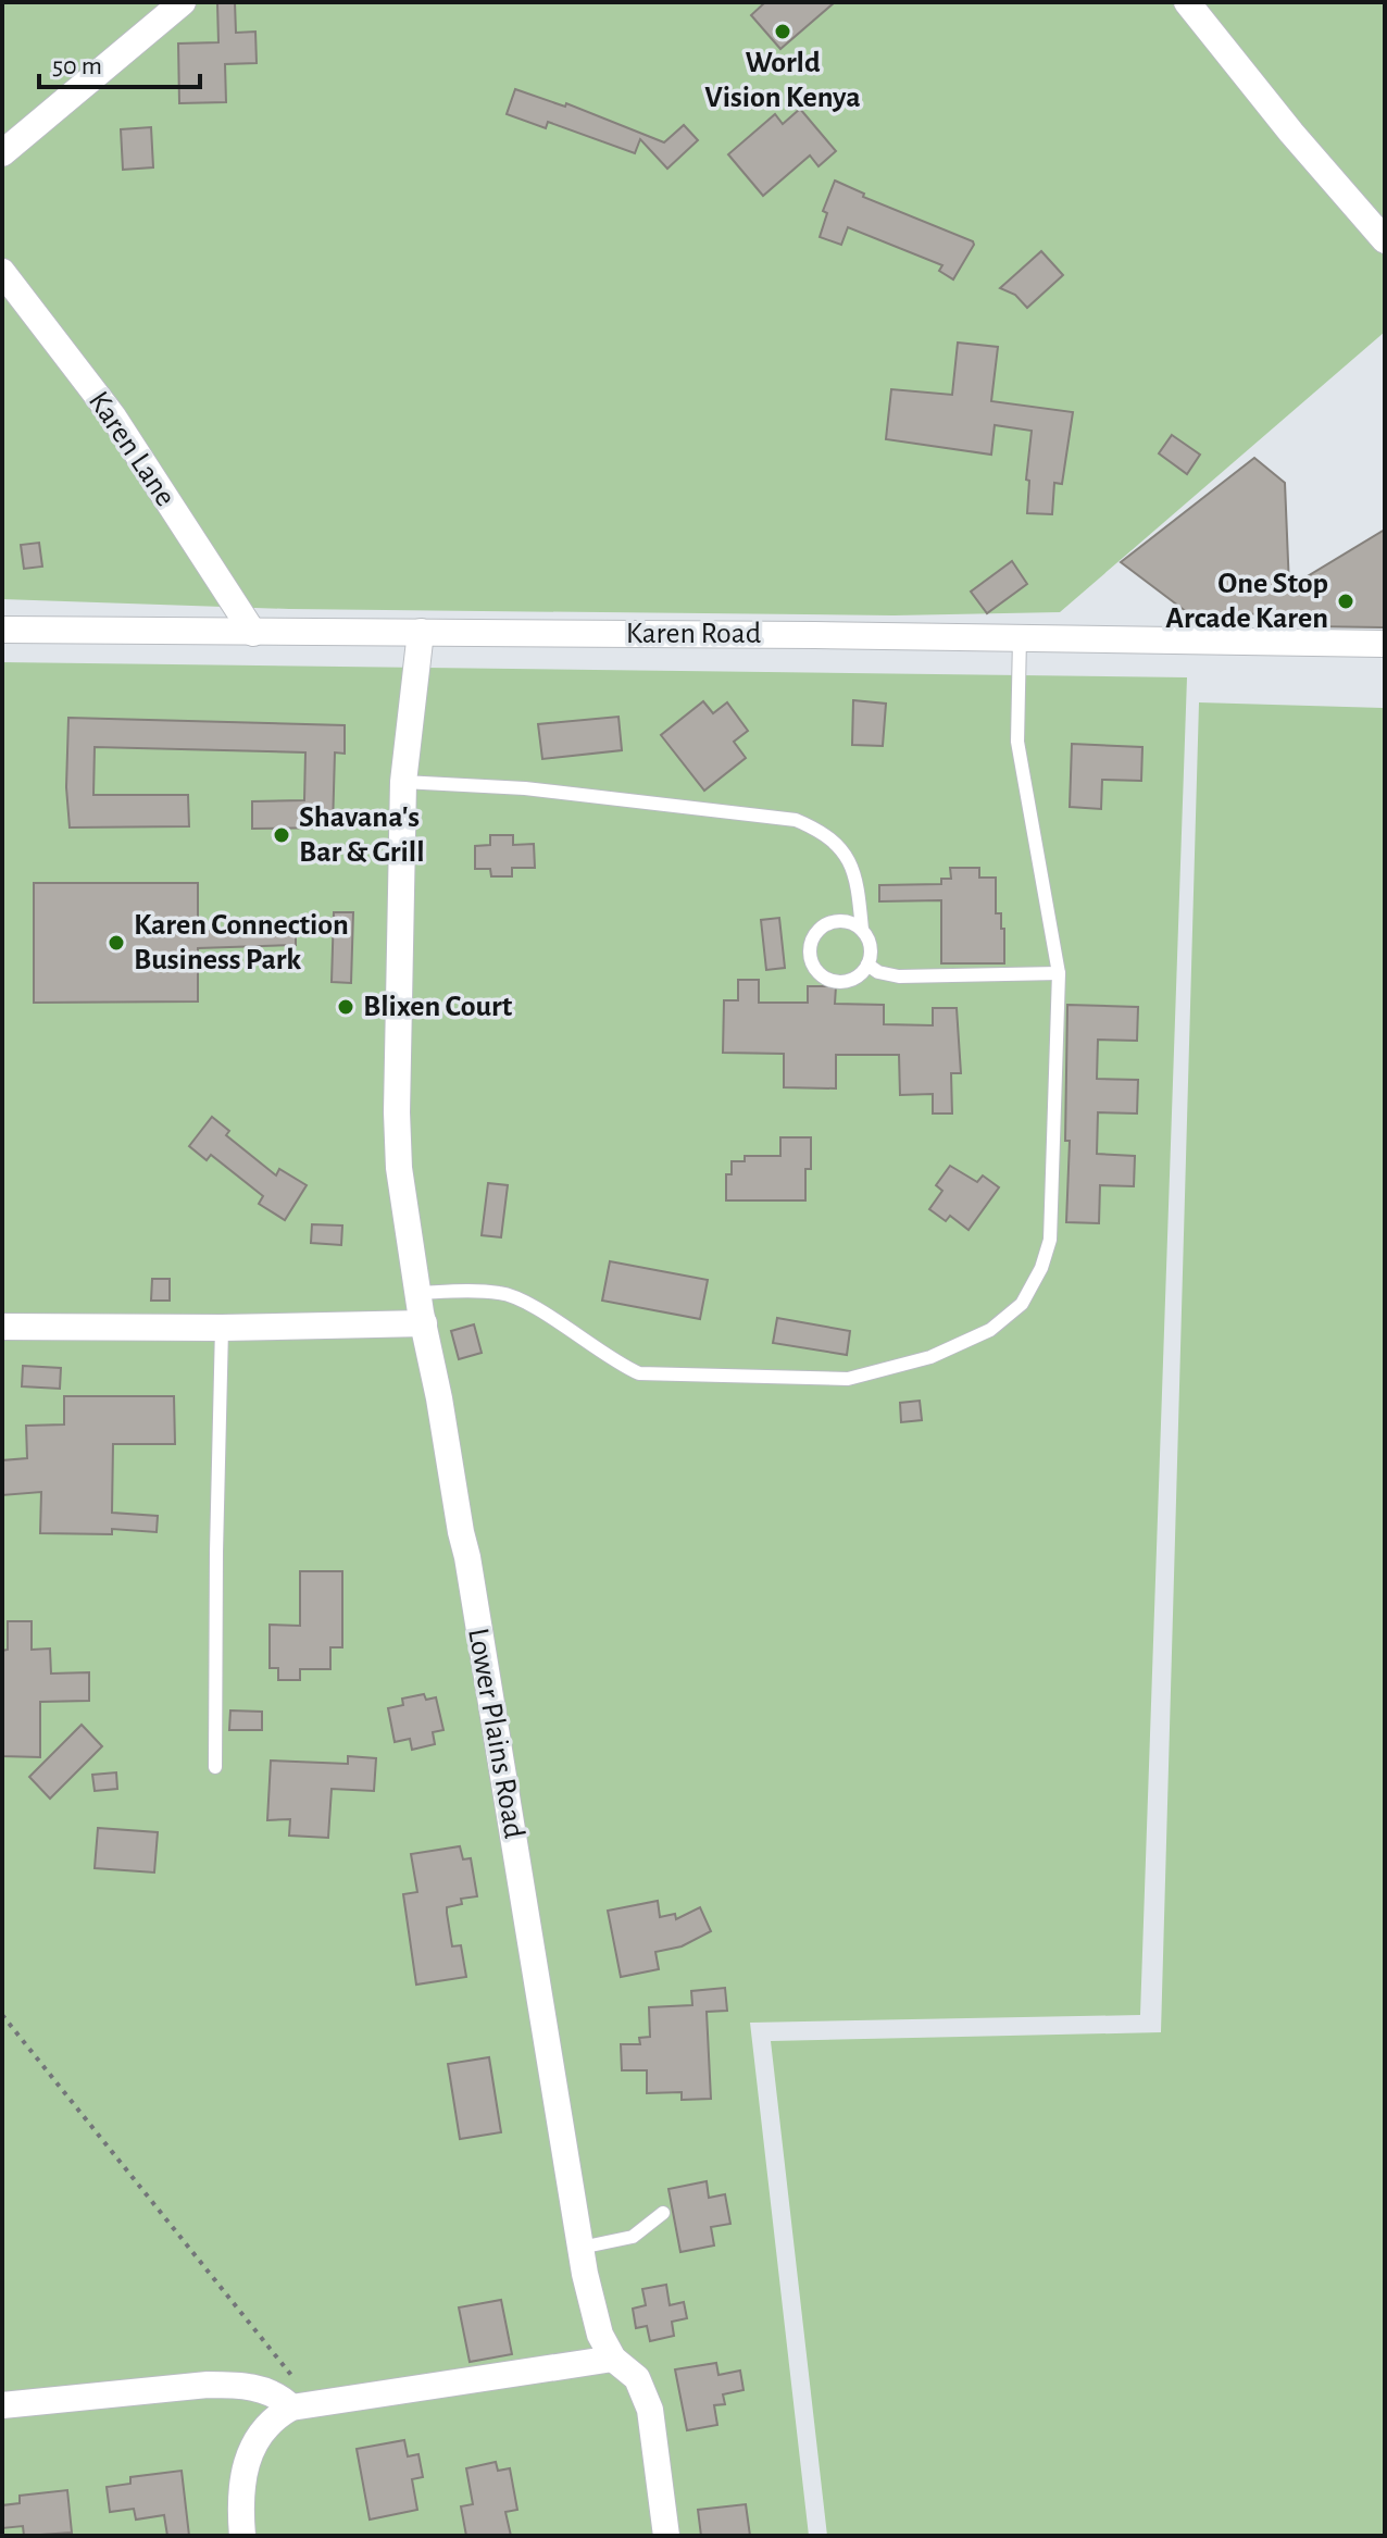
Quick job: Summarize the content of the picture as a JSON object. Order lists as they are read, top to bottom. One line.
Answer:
{"streets":{"street":["Karen Lane","Karen Road","Lower Plains Road"]},"crossings":[["Karen Lane","Karen Road"],["Karen Road","Lower Plains Road"]],"places":["World Vision Kenya","One Stop Arcade Karen","Shavana's Bar & Grill","Karen Connection Business Park","Blixen Court"],"scale_bar":"50 m"}
